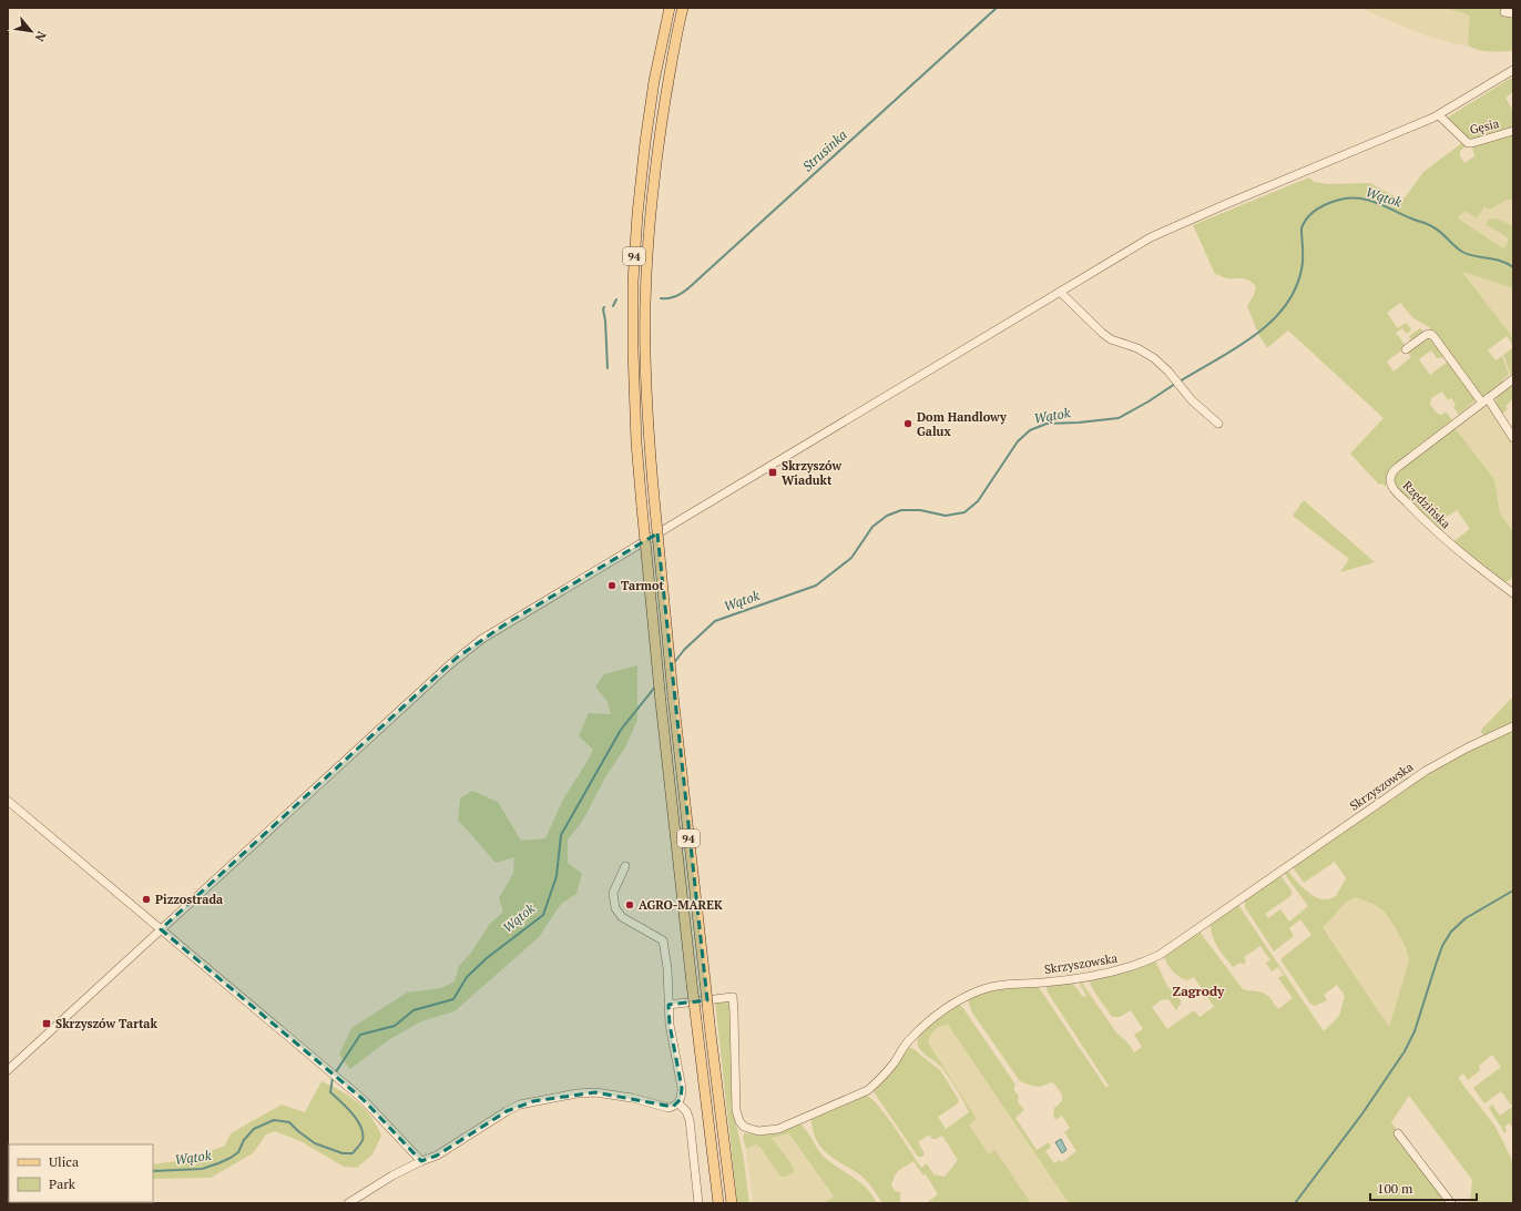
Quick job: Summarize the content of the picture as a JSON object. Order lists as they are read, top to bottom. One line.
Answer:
{"streets":{"main road":["94"],"street":["Gęsia","Rzędzińska","Skrzyszowska"]},"districts":["Zagrody"],"water":["Strusinka","Wątok"],"places":{"other":["Dom Handlowy Galux","Tarmot","Pizzostrada","AGRO-MAREK"],"transit":["Skrzyszów Wiadukt","Skrzyszów Tartak"]},"legend":["Ulica","Park"],"scale_bar":"100 m","north":"bottom right"}
